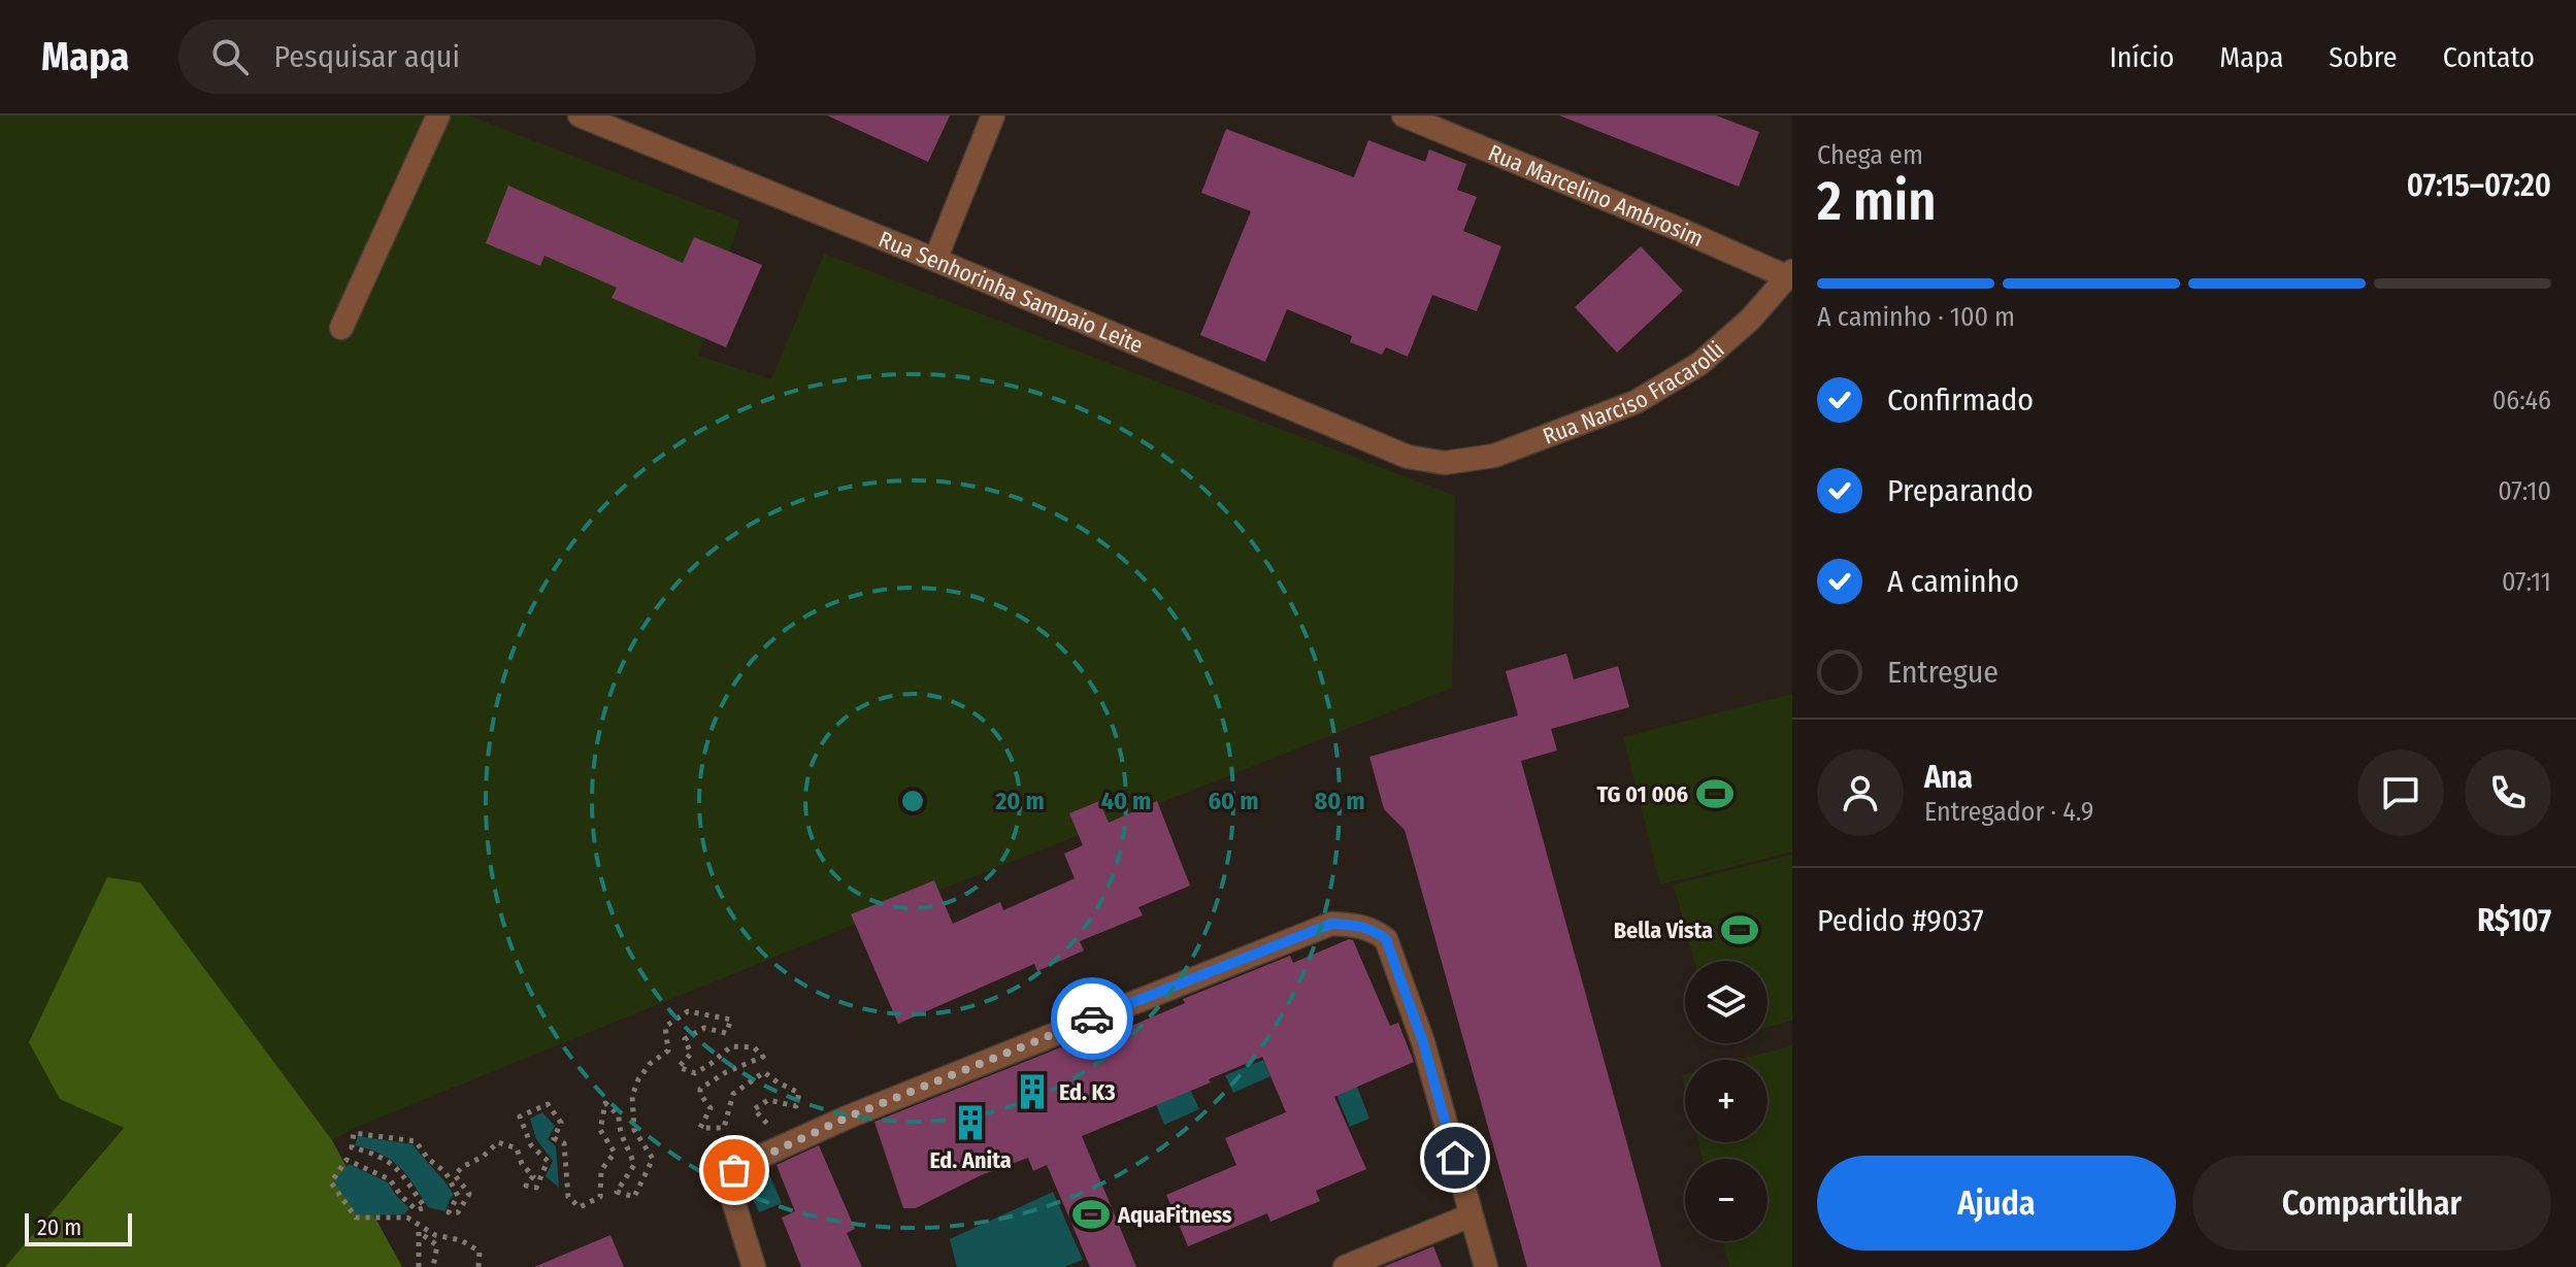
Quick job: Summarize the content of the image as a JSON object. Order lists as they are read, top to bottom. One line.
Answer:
{"streets":{"street":["Rua Marcelino Ambrosim","Rua Senhorinha Sampaio Leite","Rua Narciso Fracarolli"]},"crossings":[["Rua Marcelino Ambrosim","Rua Narciso Fracarolli"],["Rua Senhorinha Sampaio Leite","Rua Narciso Fracarolli"]],"places":{"sports":["TG 01 006","Bella Vista","AquaFitness"],"building":["Ed. K3","Ed. Anita"]},"scale_bar":"20 m","page":{"header":"Mapa","search":"Pesquisar aqui","nav":["Início","Mapa","Sobre","Contato"],"heading":["2 min","Chega em","07:15–07:20"],"panel":["Ana","Entregador · 4.9","Pedido #9037","R$107"],"bar":"A caminho · 100 m","list":[["Confirmado","06:46"],["Preparando","07:10"],["A caminho","07:11"],"Entregue"],"map_buttons":["+","−"],"buttons":["Ajuda","Compartilhar"],"scale":"20 m"},"rings":["20 m","40 m","60 m","80 m"]}
